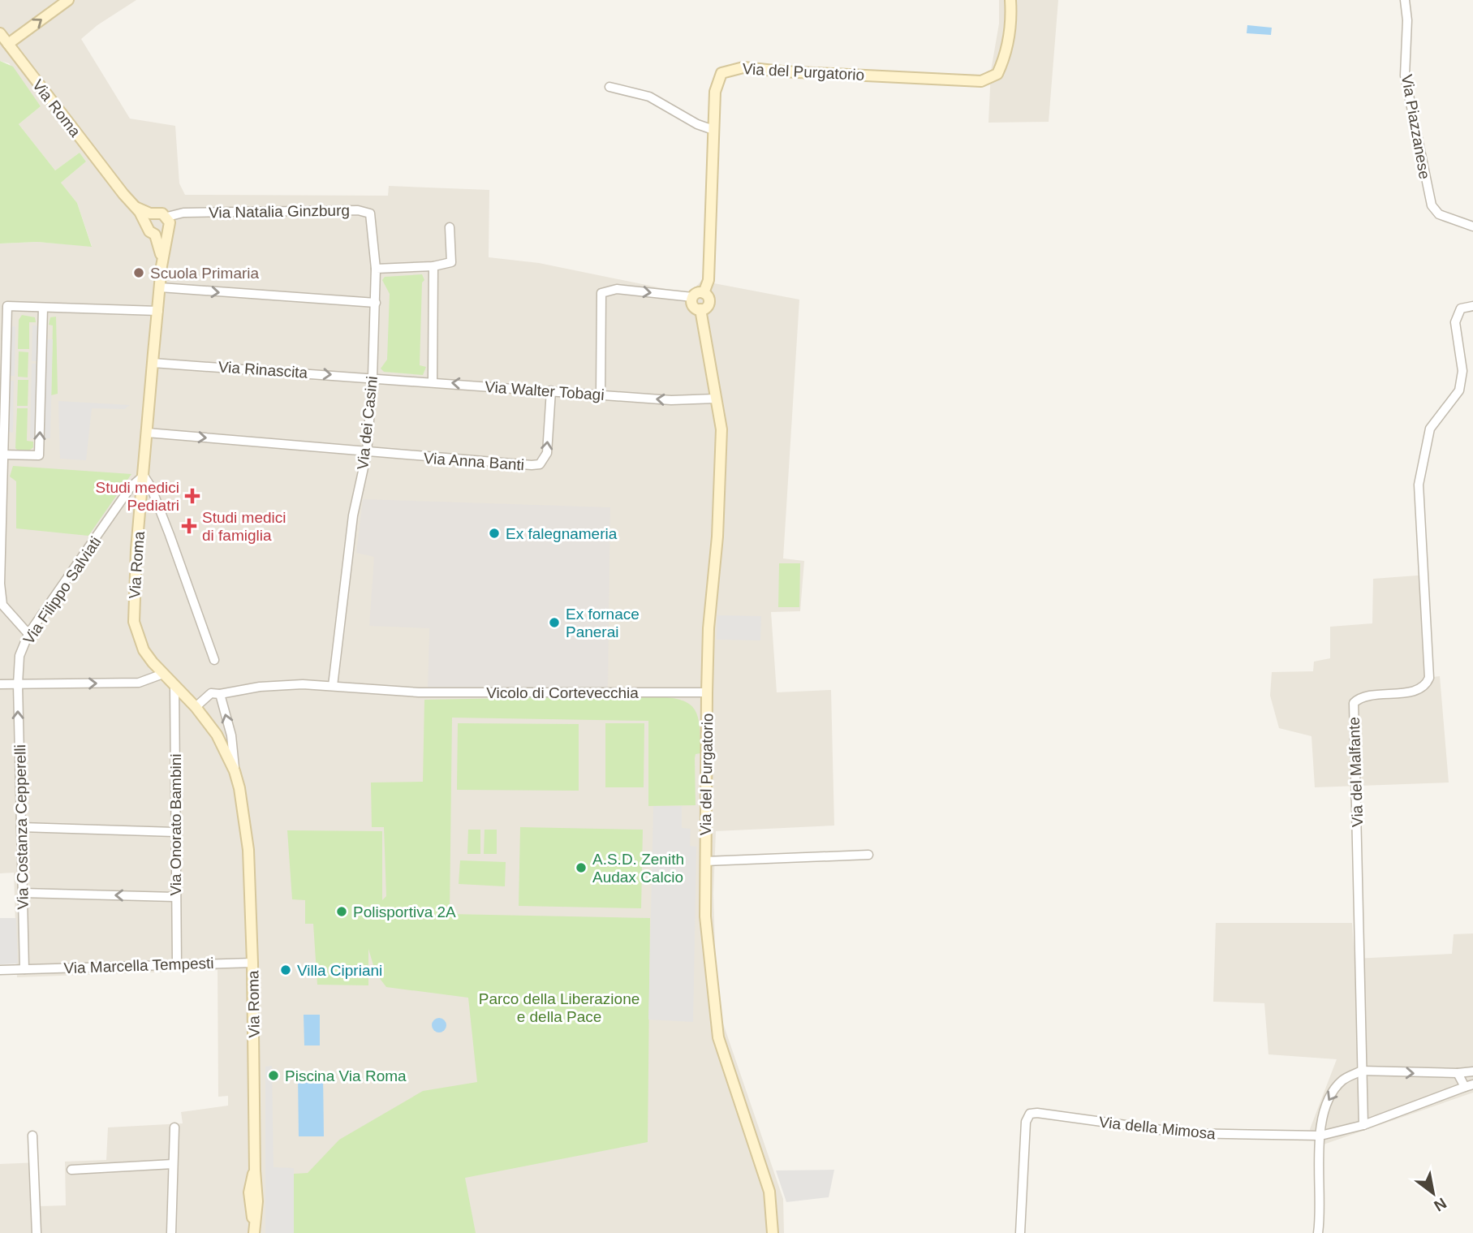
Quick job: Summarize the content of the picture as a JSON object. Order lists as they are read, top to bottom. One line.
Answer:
{"streets":{"street":["Via del Purgatorio","Via Roma","Via Piazzanese","Via Natalia Ginzburg","Via Rinascita","Via Walter Tobagi","Via dei Casini","Via Anna Banti","Via Filippo Salviati","Vicolo di Cortevecchia","Via del Malfante","Via Onorato Bambini","Via Costanza Cepperelli","Via Marcella Tempesti","Via della Mimosa"]},"crossings":[["Via del Purgatorio","Via Walter Tobagi"],["Via del Purgatorio","Vicolo di Cortevecchia"],["Via Roma","Via Natalia Ginzburg"],["Via Roma","Via Rinascita"],["Via Roma","Via Filippo Salviati"],["Via Roma","Via Onorato Bambini"],["Via Roma","Via Marcella Tempesti"],["Via Natalia Ginzburg","Via dei Casini"],["Via Rinascita","Via Walter Tobagi"],["Via Rinascita","Via dei Casini"],["Via Walter Tobagi","Via dei Casini"],["Via Walter Tobagi","Via Anna Banti"],["Via dei Casini","Via Anna Banti"],["Via dei Casini","Vicolo di Cortevecchia"],["Via Filippo Salviati","Via Costanza Cepperelli"],["Via Onorato Bambini","Via Marcella Tempesti"],["Via Costanza Cepperelli","Via Marcella Tempesti"]],"one_way":["Via Rinascita","Via Walter Tobagi","Via Costanza Cepperelli"],"parks":["Parco della Liberazione e della Pace"],"places":{"other":["Scuola Primaria","Ex falegnameria","Ex fornace Panerai","A.S.D. Zenith Audax Calcio","Polisportiva 2A","Villa Cipriani","Piscina Via Roma"],"health":["Studi medici Pediatri","Studi medici di famiglia"]},"north":"bottom right"}
